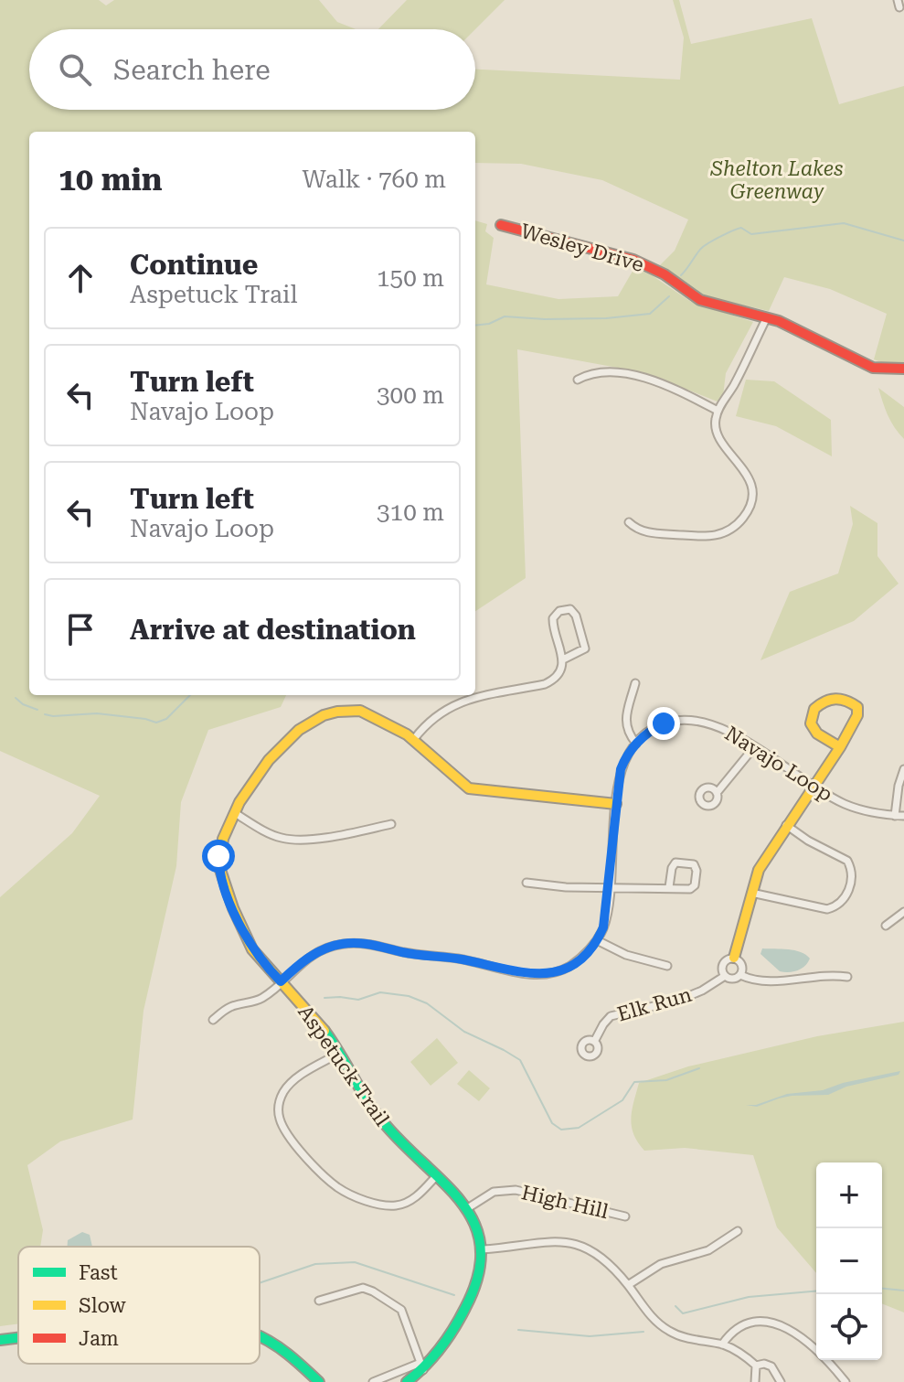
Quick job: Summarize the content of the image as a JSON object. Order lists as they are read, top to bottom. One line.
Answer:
{"streets":{"street":["Wesley Drive","Navajo Loop","Elk Run","Aspetuck Trail","High Hill"]},"crossings":[["Navajo Loop","Aspetuck Trail"],["Aspetuck Trail","High Hill"]],"parks":["Shelton Lakes Greenway"],"legend":["Fast","Slow","Jam"],"page":{"search":"Search here","heading":["10 min","Walk · 760 m"],"list":[["Continue","Aspetuck Trail","150 m"],["Turn left","Navajo Loop","300 m"],["Turn left","Navajo Loop","310 m"],"Arrive at destination"],"map_buttons":["+","−"]}}
